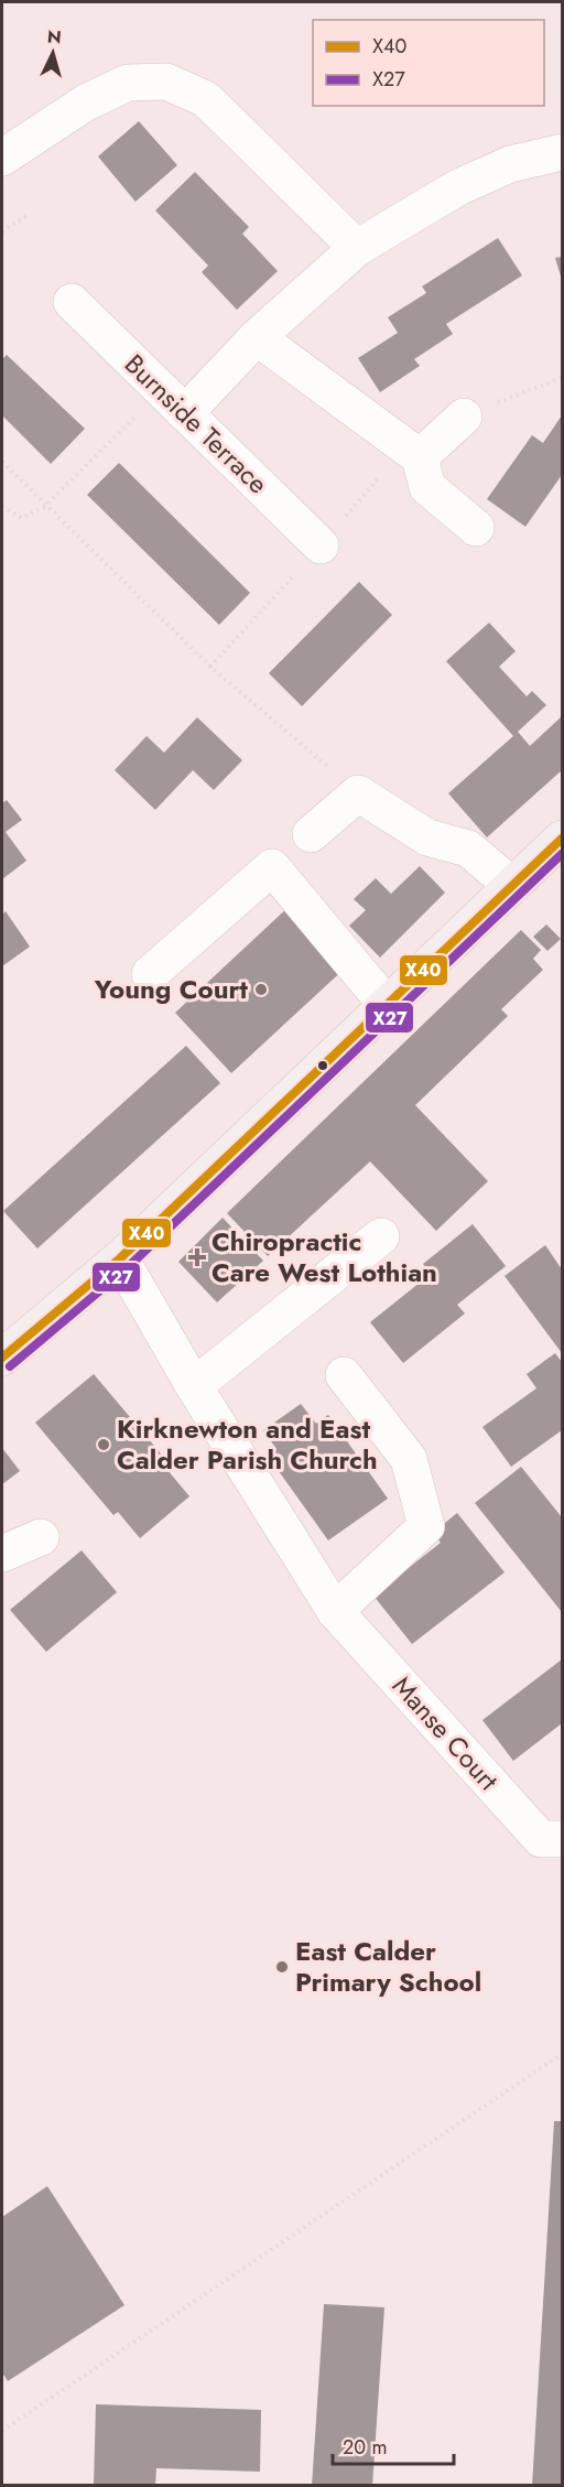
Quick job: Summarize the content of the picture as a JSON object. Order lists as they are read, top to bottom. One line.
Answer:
{"streets":{"street":["Burnside Terrace","Manse Court"]},"places":{"other":["Young Court","Kirknewton and East Calder Parish Church","East Calder Primary School"],"health":["Chiropractic Care West Lothian"]},"lines":["transit line X40","transit line X27"],"legend":["X40","X27"],"scale_bar":"20 m","north":"top"}
